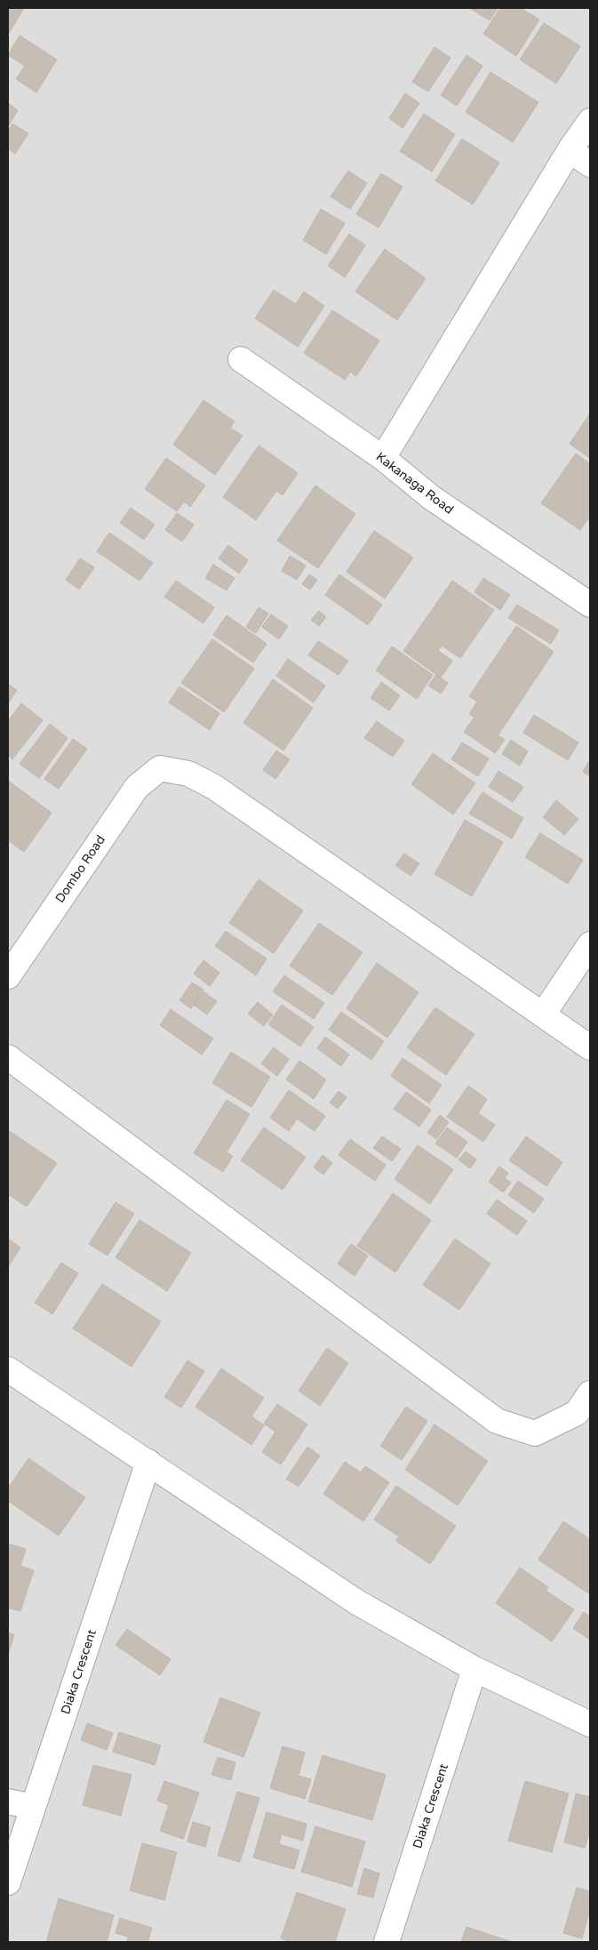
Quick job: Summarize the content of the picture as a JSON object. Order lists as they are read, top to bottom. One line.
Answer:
{"streets":{"street":["Kakanaga Road","Dombo Road","Diaka Crescent"]}}
